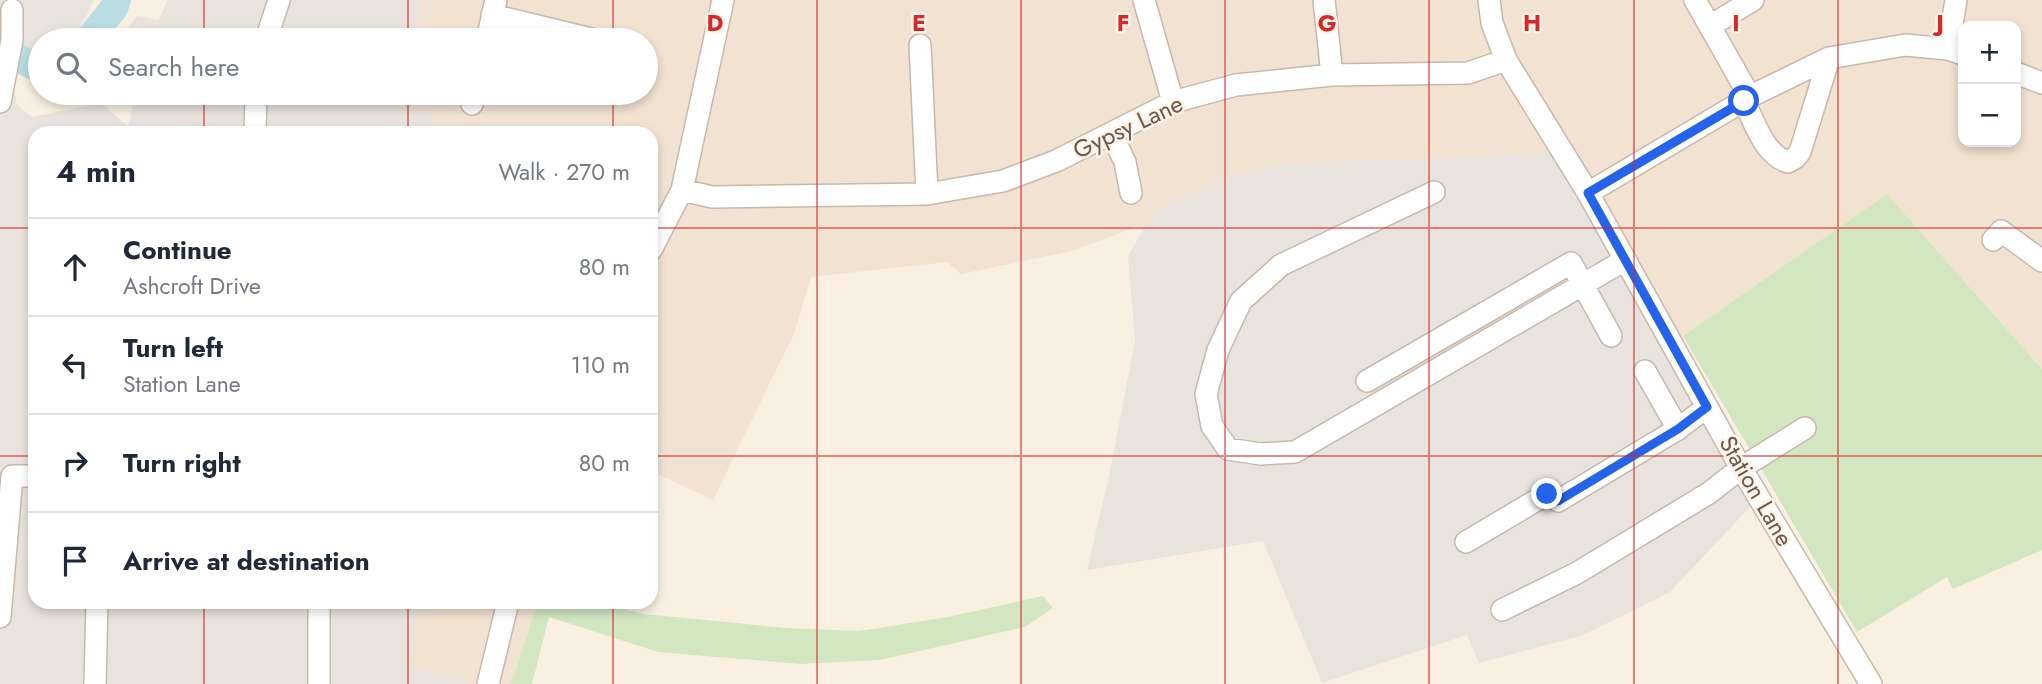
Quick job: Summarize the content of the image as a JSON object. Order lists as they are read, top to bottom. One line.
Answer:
{"streets":{"street":["Gypsy Lane","Station Lane"]},"crossings":[["Gypsy Lane","Station Lane"]],"page":{"map_buttons":["+","−"],"search":"Search here","heading":["4 min","Walk · 270 m"],"list":[["Continue","Ashcroft Drive","80 m"],["Turn left","Station Lane","110 m"],["Turn right","80 m"],"Arrive at destination"]},"grid":{"columns":["D","E","F","G","H","I","J"]}}
